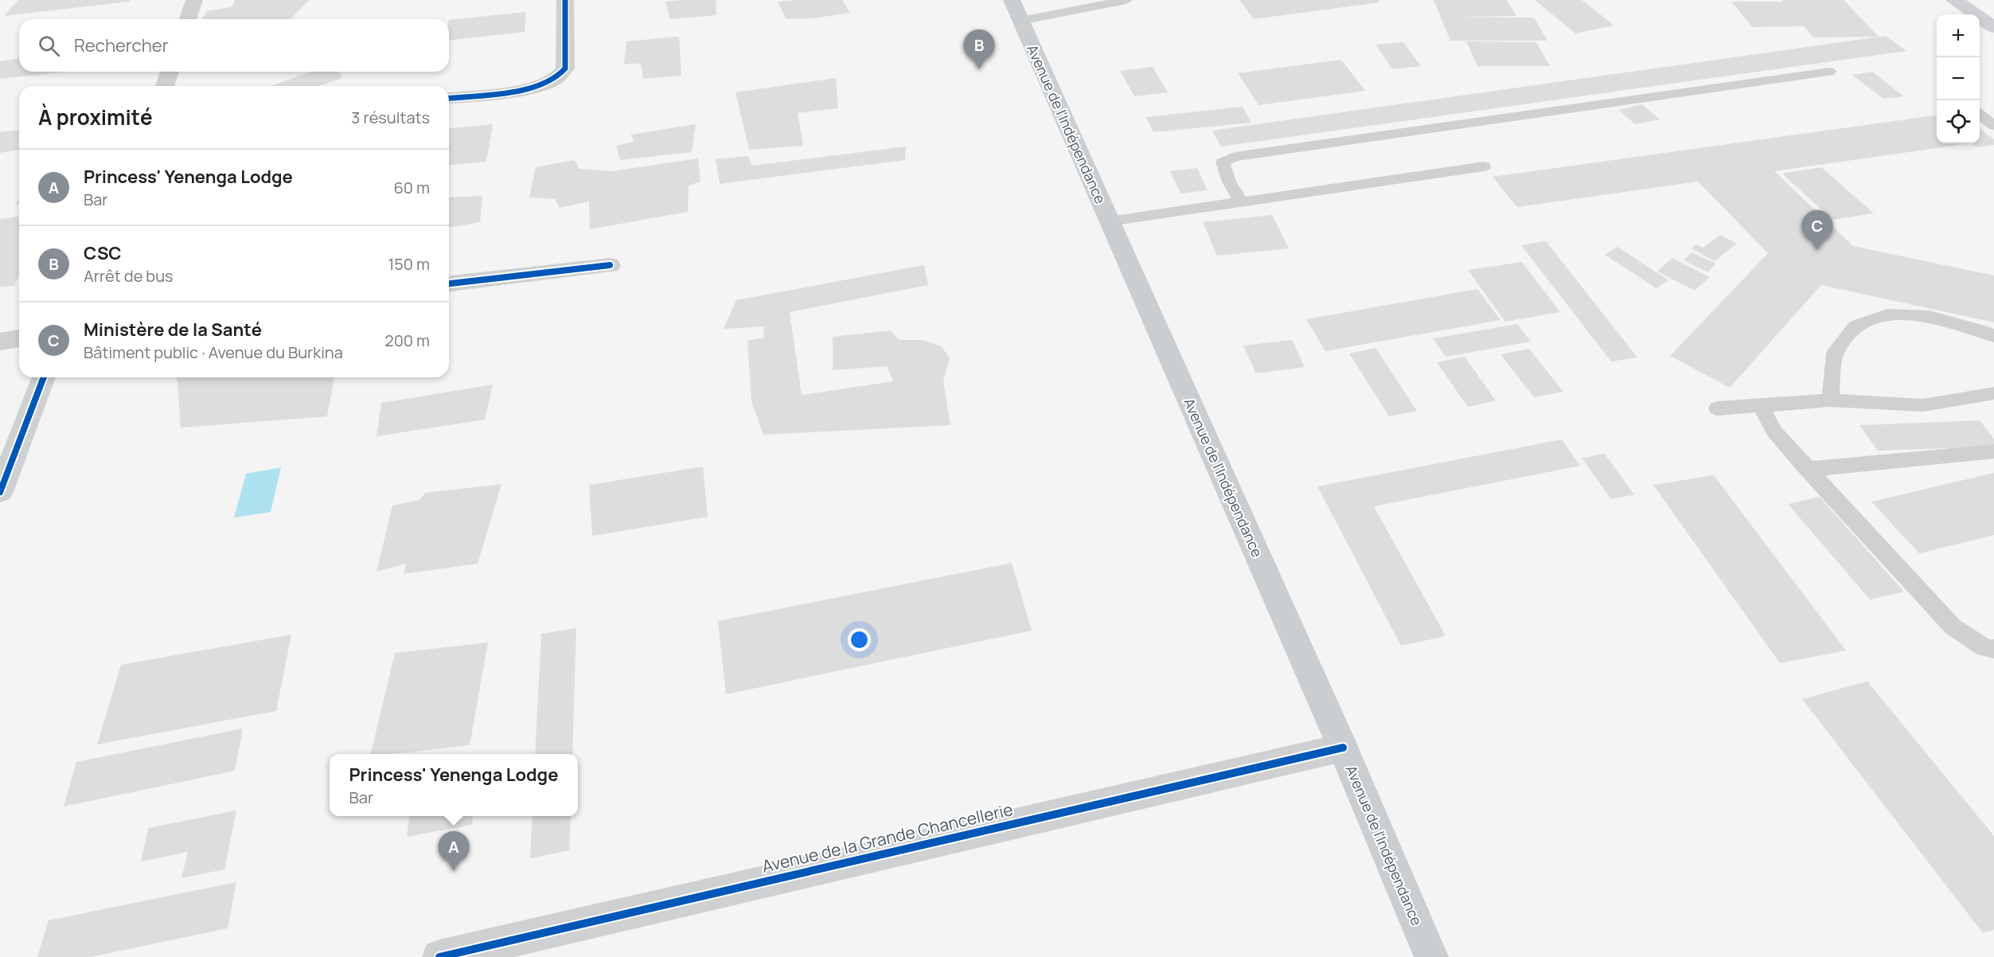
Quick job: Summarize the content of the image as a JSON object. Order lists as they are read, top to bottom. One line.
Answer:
{"streets":{"main road":["Avenue de l'Indépendance"],"street":["Avenue de la Grande Chancellerie"]},"crossings":[["Avenue de l'Indépendance","Avenue de la Grande Chancellerie"]],"page":{"map_buttons":["+","−"],"search":"Rechercher","pins":["B","C","A"],"heading":["À proximité","3 résultats"],"list":[{"mark":"A","name":"Princess' Yenenga Lodge","note":"Bar","value":"60 m"},{"mark":"B","name":"CSC","note":"Arrêt de bus","value":"150 m"},{"mark":"C","name":"Ministère de la Santé","note":"Bâtiment public · Avenue du Burkina","value":"200 m"}],"popup":["Princess' Yenenga Lodge","Bar"]}}
